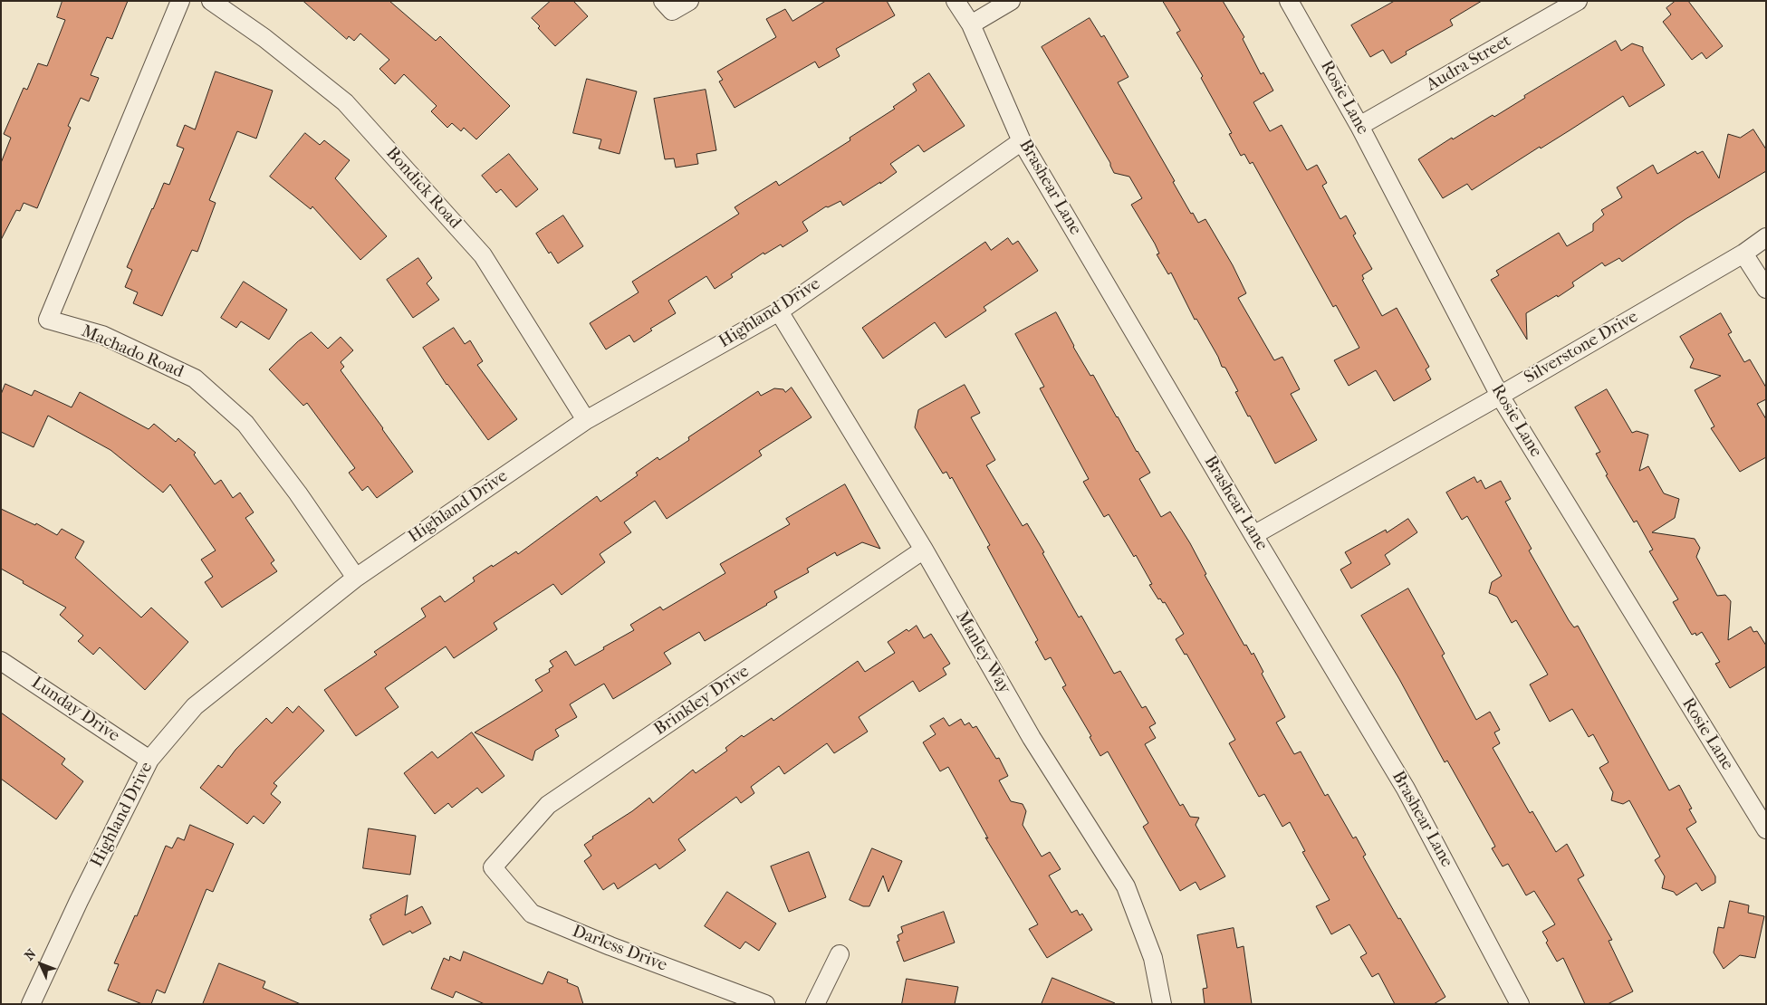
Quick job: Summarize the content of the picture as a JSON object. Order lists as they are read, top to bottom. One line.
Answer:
{"streets":{"street":["Audra Street","Rosie Lane","Brashear Lane","Bondick Road","Highland Drive","Silverstone Drive","Machado Road","Manley Way","Brinkley Drive","Lunday Drive","Darless Drive"]},"crossings":[["Audra Street","Rosie Lane"],["Rosie Lane","Silverstone Drive"],["Brashear Lane","Highland Drive"],["Brashear Lane","Silverstone Drive"],["Bondick Road","Highland Drive"],["Highland Drive","Machado Road"],["Highland Drive","Manley Way"],["Highland Drive","Lunday Drive"],["Manley Way","Brinkley Drive"],["Brinkley Drive","Darless Drive"]],"north":"top left"}
